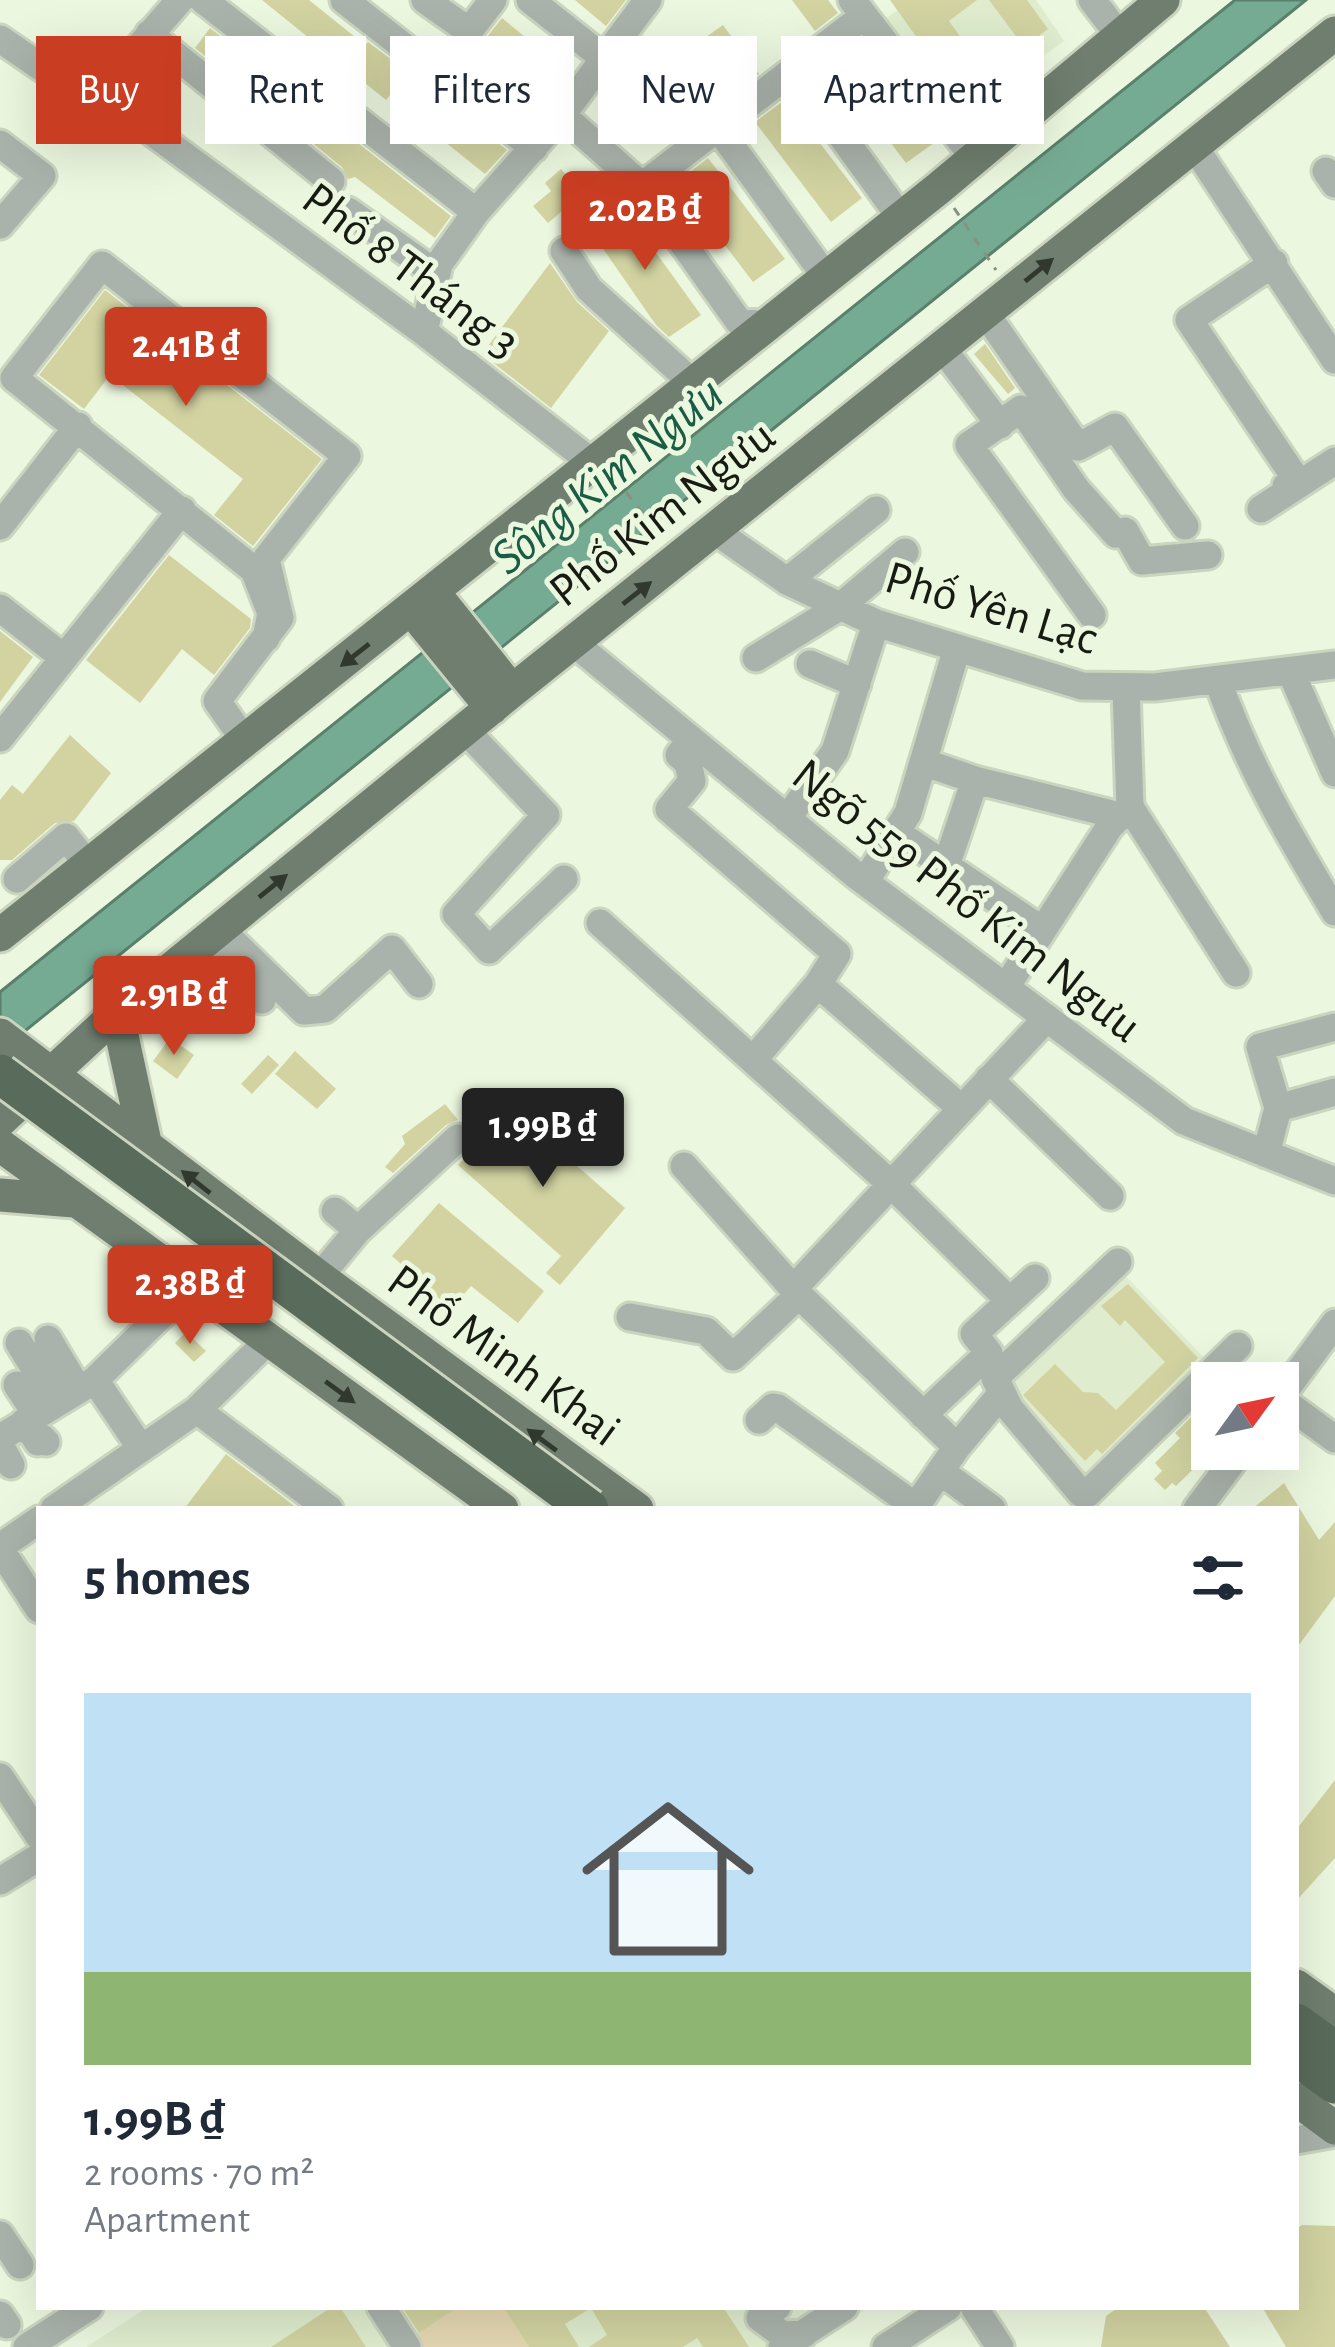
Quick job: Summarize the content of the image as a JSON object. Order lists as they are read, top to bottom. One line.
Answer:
{"streets":{"main road":["Phố Kim Ngưu","Phố Minh Khai"],"street":["Phố 8 Tháng 3","Phố Yên Lạc","Ngõ 559 Phố Kim Ngưu"]},"crossings":[["Phố 8 Tháng 3","Phố Kim Ngưu"],["Phố Kim Ngưu","Phố Yên Lạc"],["Phố Kim Ngưu","Ngõ 559 Phố Kim Ngưu"],["Phố Kim Ngưu","Phố Minh Khai"]],"water":["Sông Kim Ngưu"],"north":"top right","page":{"chip":["Buy","Rent","Filters","New","Apartment"],"price":["2.02B ₫","2.41B ₫","2.91B ₫","1.99B ₫","2.38B ₫"],"heading":"5 homes","list":[{"name":"1.99B ₫","note":"2 rooms · 70 m² · Apartment"}]}}
